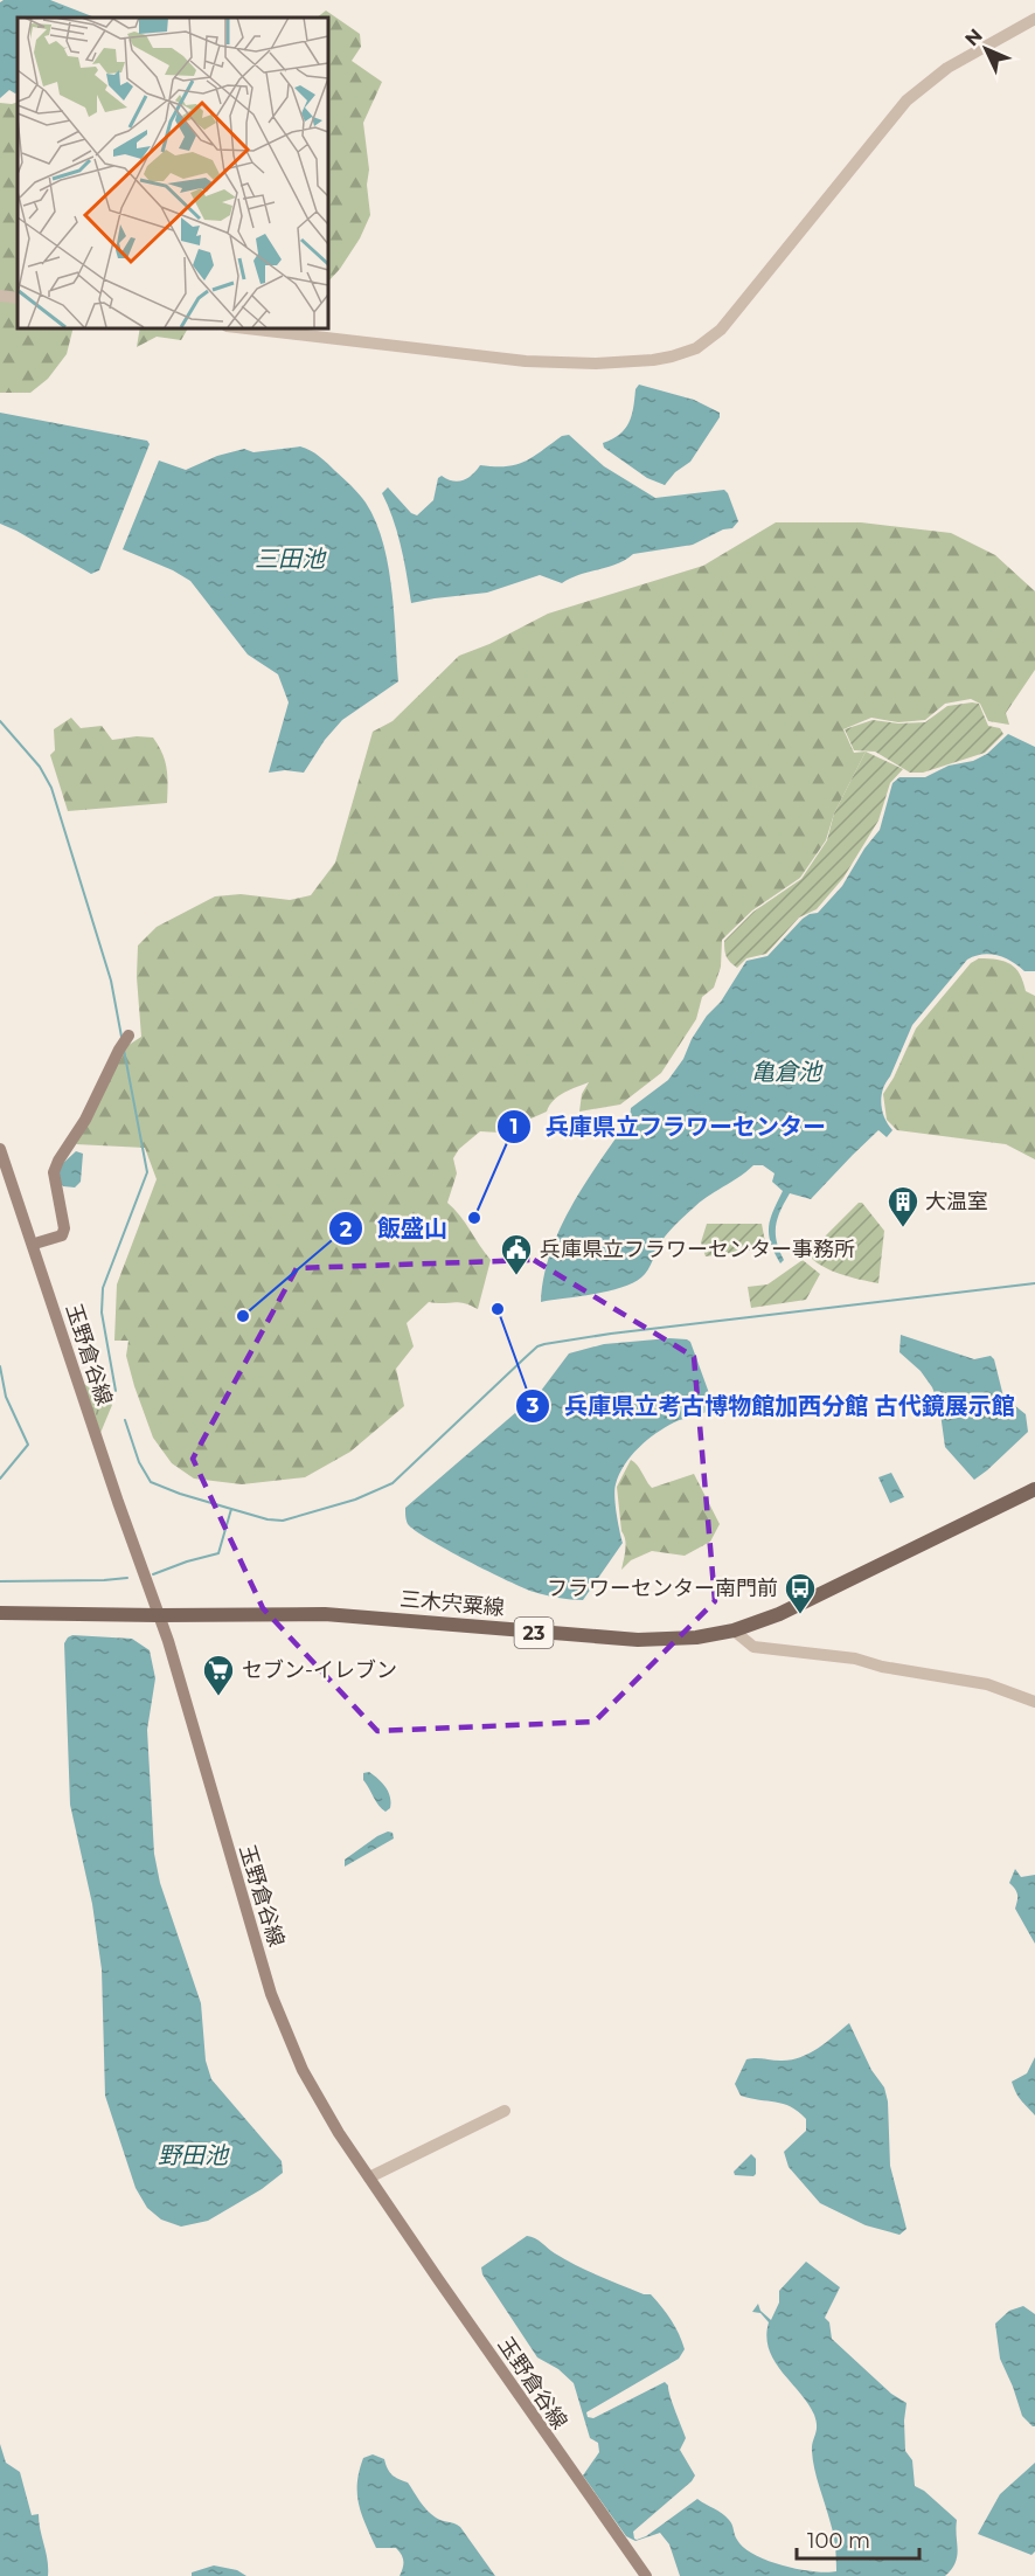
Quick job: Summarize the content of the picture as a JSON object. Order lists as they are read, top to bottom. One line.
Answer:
{"streets":{"main road":["玉野倉谷線","三木宍粟線","23"]},"crossings":[["玉野倉谷線","三木宍粟線"]],"water":["三田池","亀倉池","野田池"],"places":{"other":["兵庫県立フラワーセンター","兵庫県立考古博物館加西分館 古代鏡展示館","飯盛山"],"building":["大温室"],"public building":["兵庫県立フラワーセンター事務所"],"bus stop":["フラワーセンター南門前"],"supermarket":["セブン-イレブン"]},"scale_bar":"100 m","north":"top left"}
